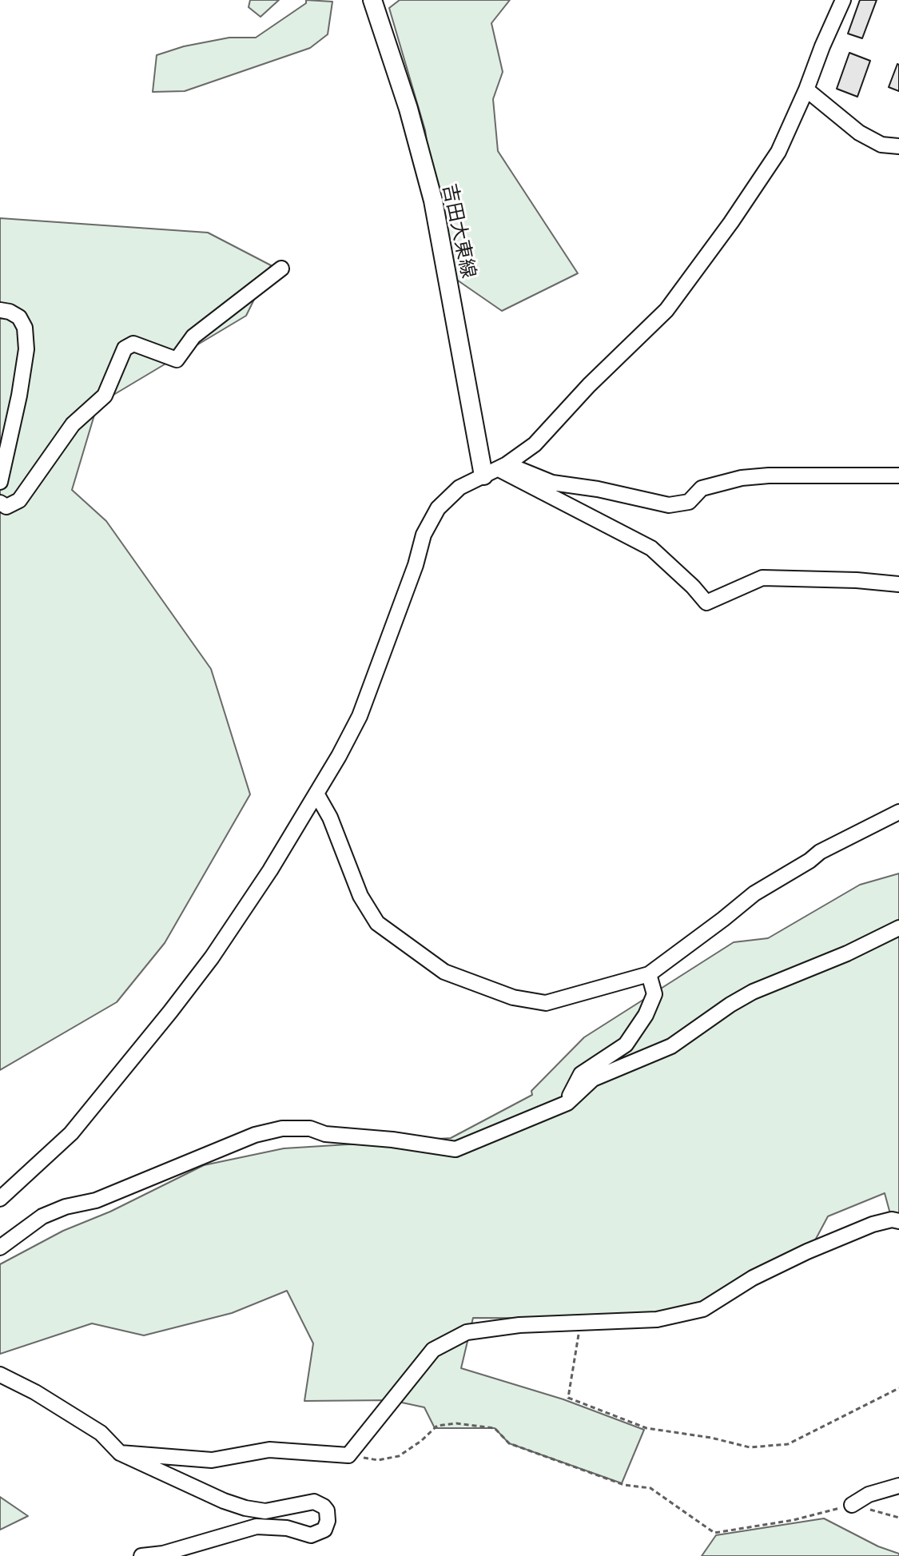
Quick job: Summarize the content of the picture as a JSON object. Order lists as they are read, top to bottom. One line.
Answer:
{"streets":{"main road":["吉田大東線"]}}
